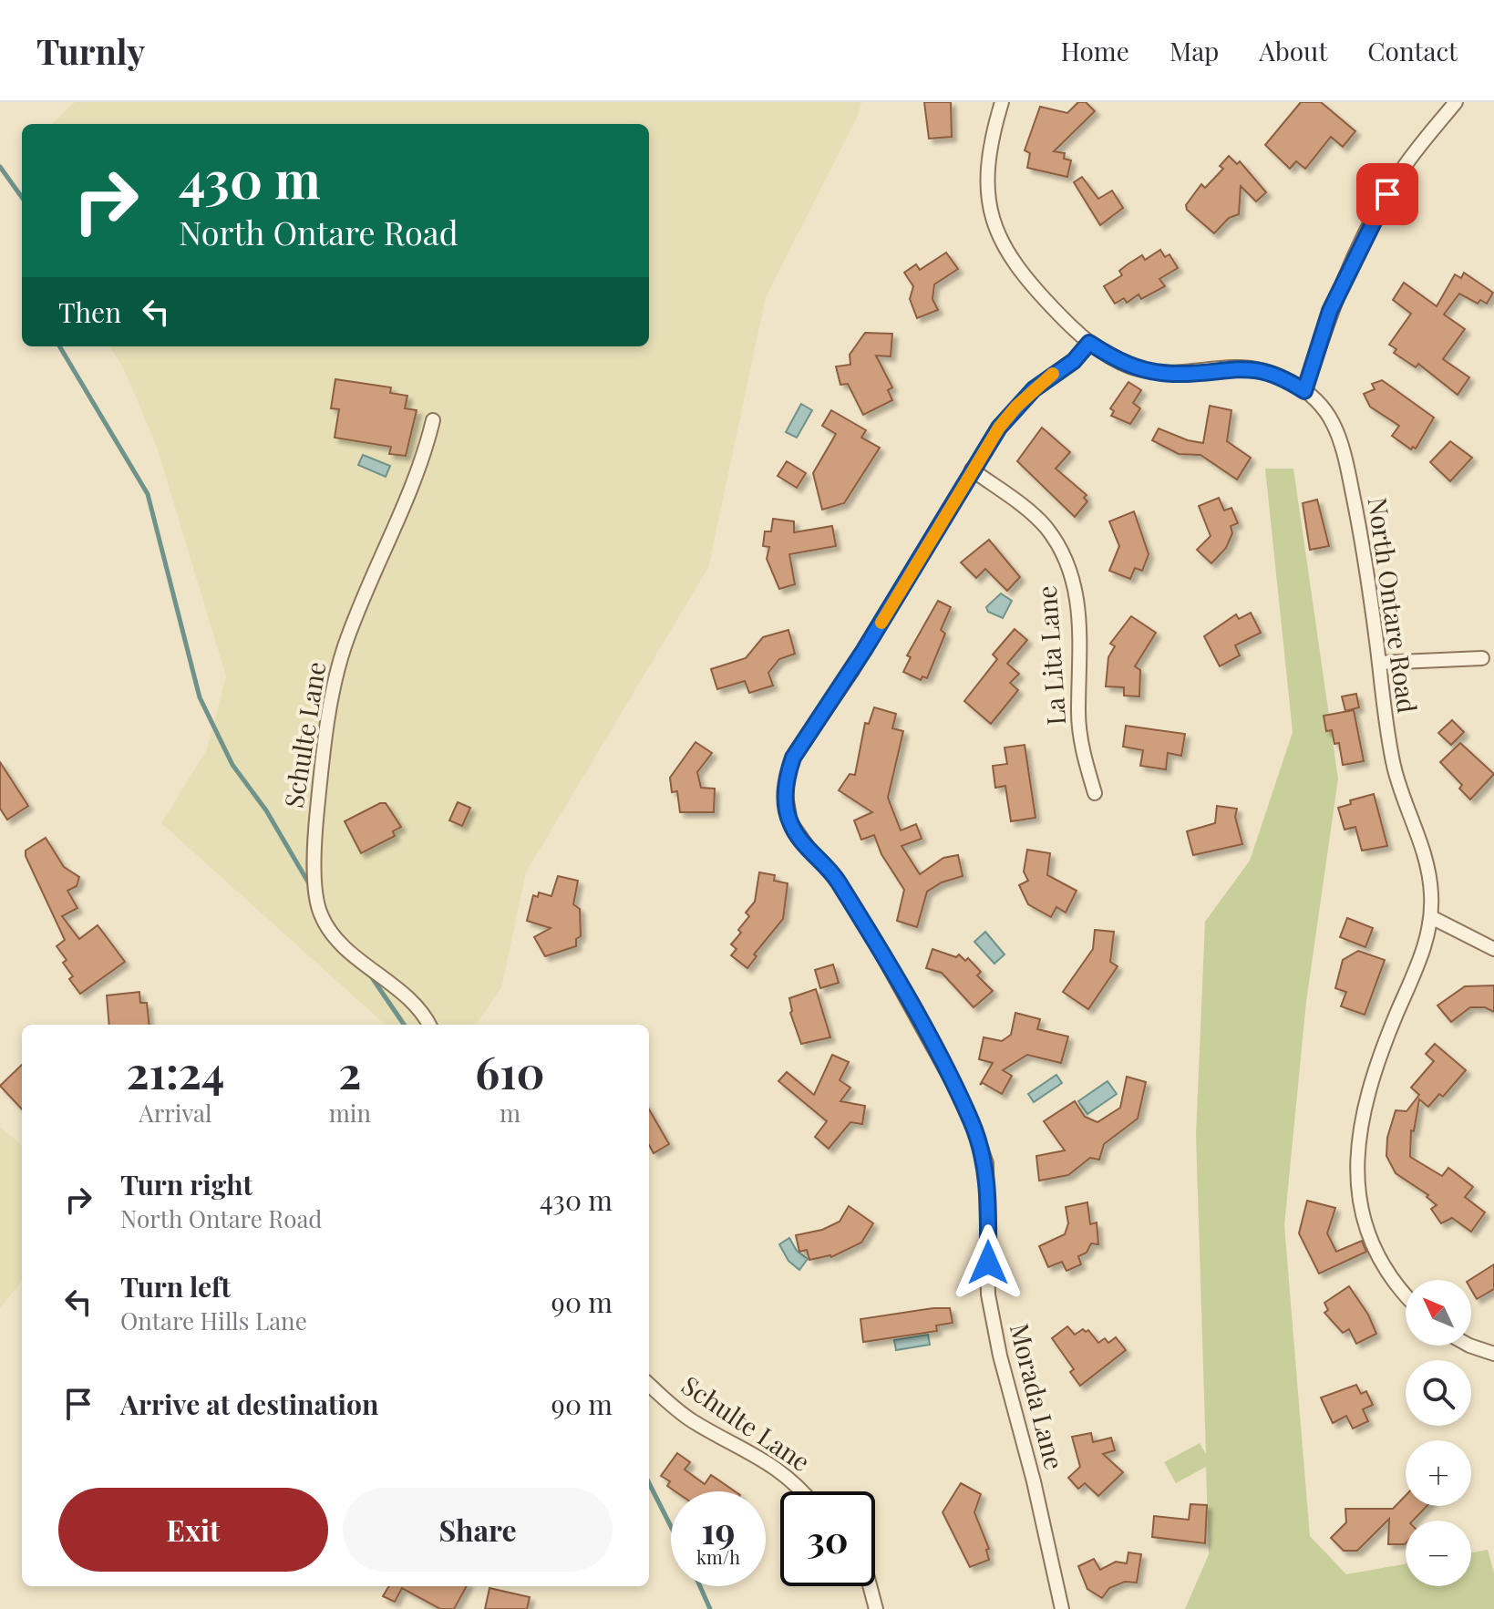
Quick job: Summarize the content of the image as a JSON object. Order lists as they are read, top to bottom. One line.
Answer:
{"streets":{"street":["North Ontare Road","La Lita Lane","Schulte Lane","Morada Lane"]},"crossings":[["North Ontare Road","Morada Lane"],["La Lita Lane","Morada Lane"]],"north":"top left","page":{"header":"Turnly","nav":["Home","Map","About","Contact"],"turn":["430 m","North Ontare Road"],"then":"Then","eta":["21:24","Arrival","2","min","610","m"],"list":[{"name":"Turn right","note":"North Ontare Road","value":"430 m"},{"name":"Turn left","note":"Ontare Hills Lane","value":"90 m"},{"name":"Arrive at destination","value":"90 m"}],"map_buttons":["+","−"],"buttons":["Exit","Share"],"speed":"19 km/h","limit":"30"}}
